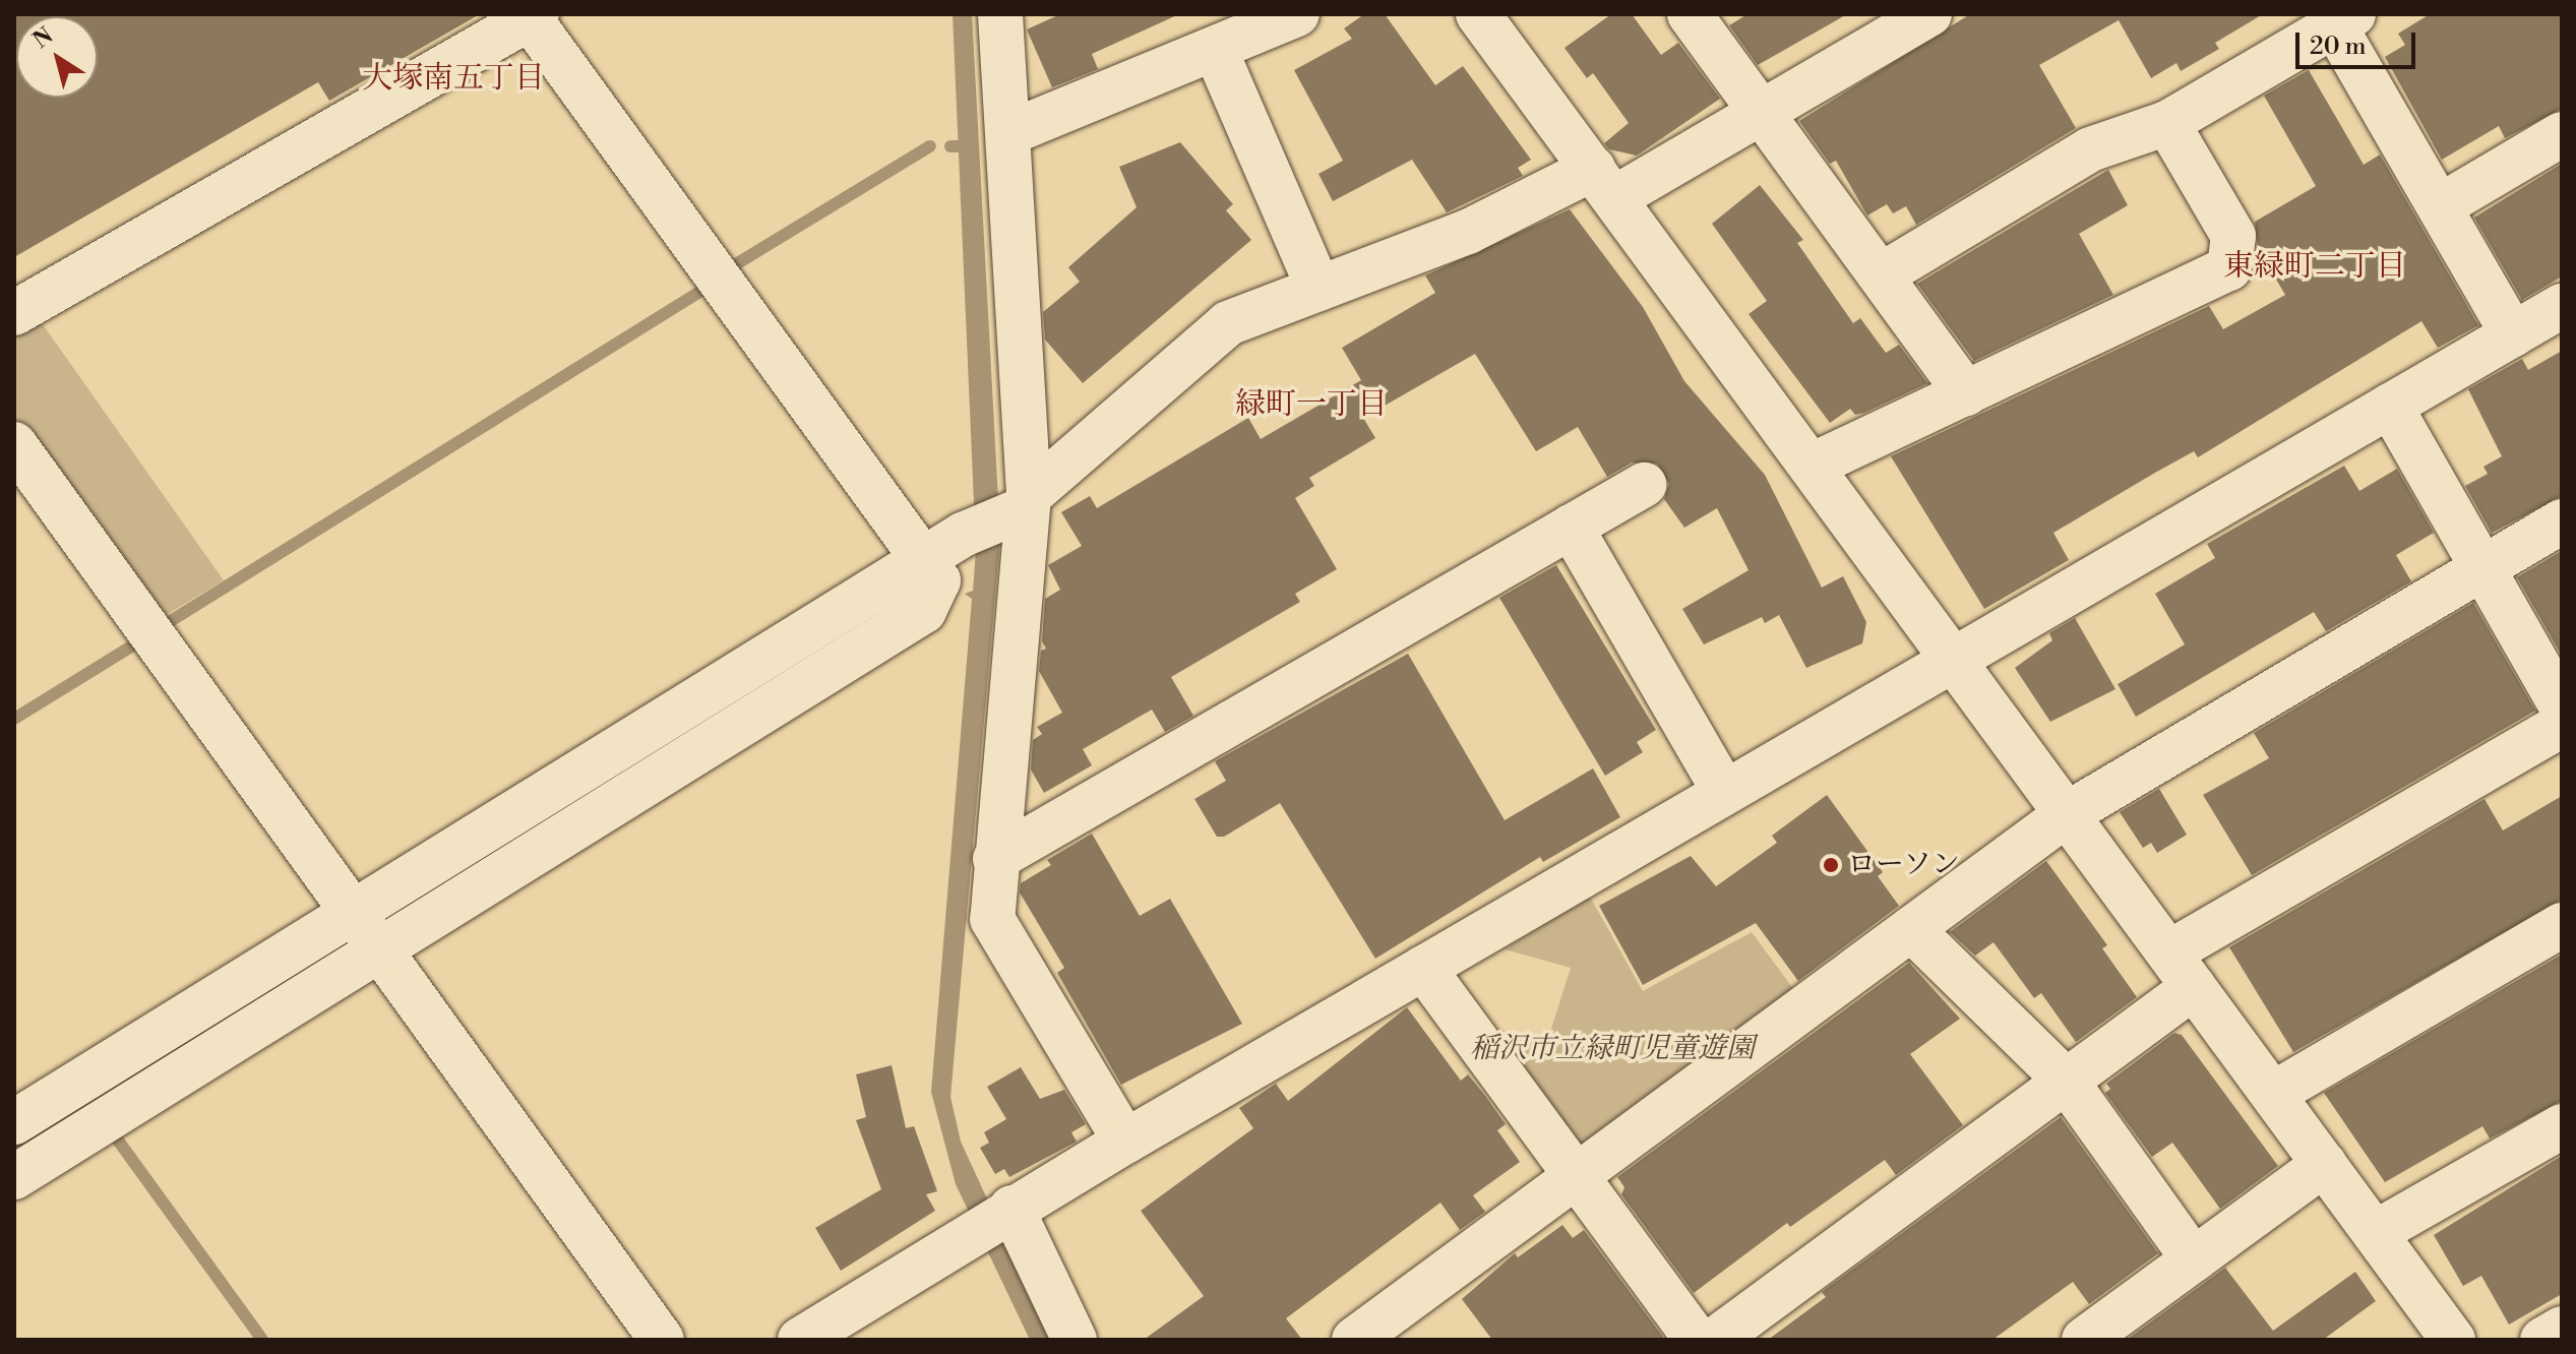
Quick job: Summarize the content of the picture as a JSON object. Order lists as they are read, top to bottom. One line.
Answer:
{"districts":["大塚南五丁目","東緑町二丁目","緑町一丁目"],"parks":["稲沢市立緑町児童遊園"],"places":["ローソン"],"scale_bar":"20 m","north":"top left"}
